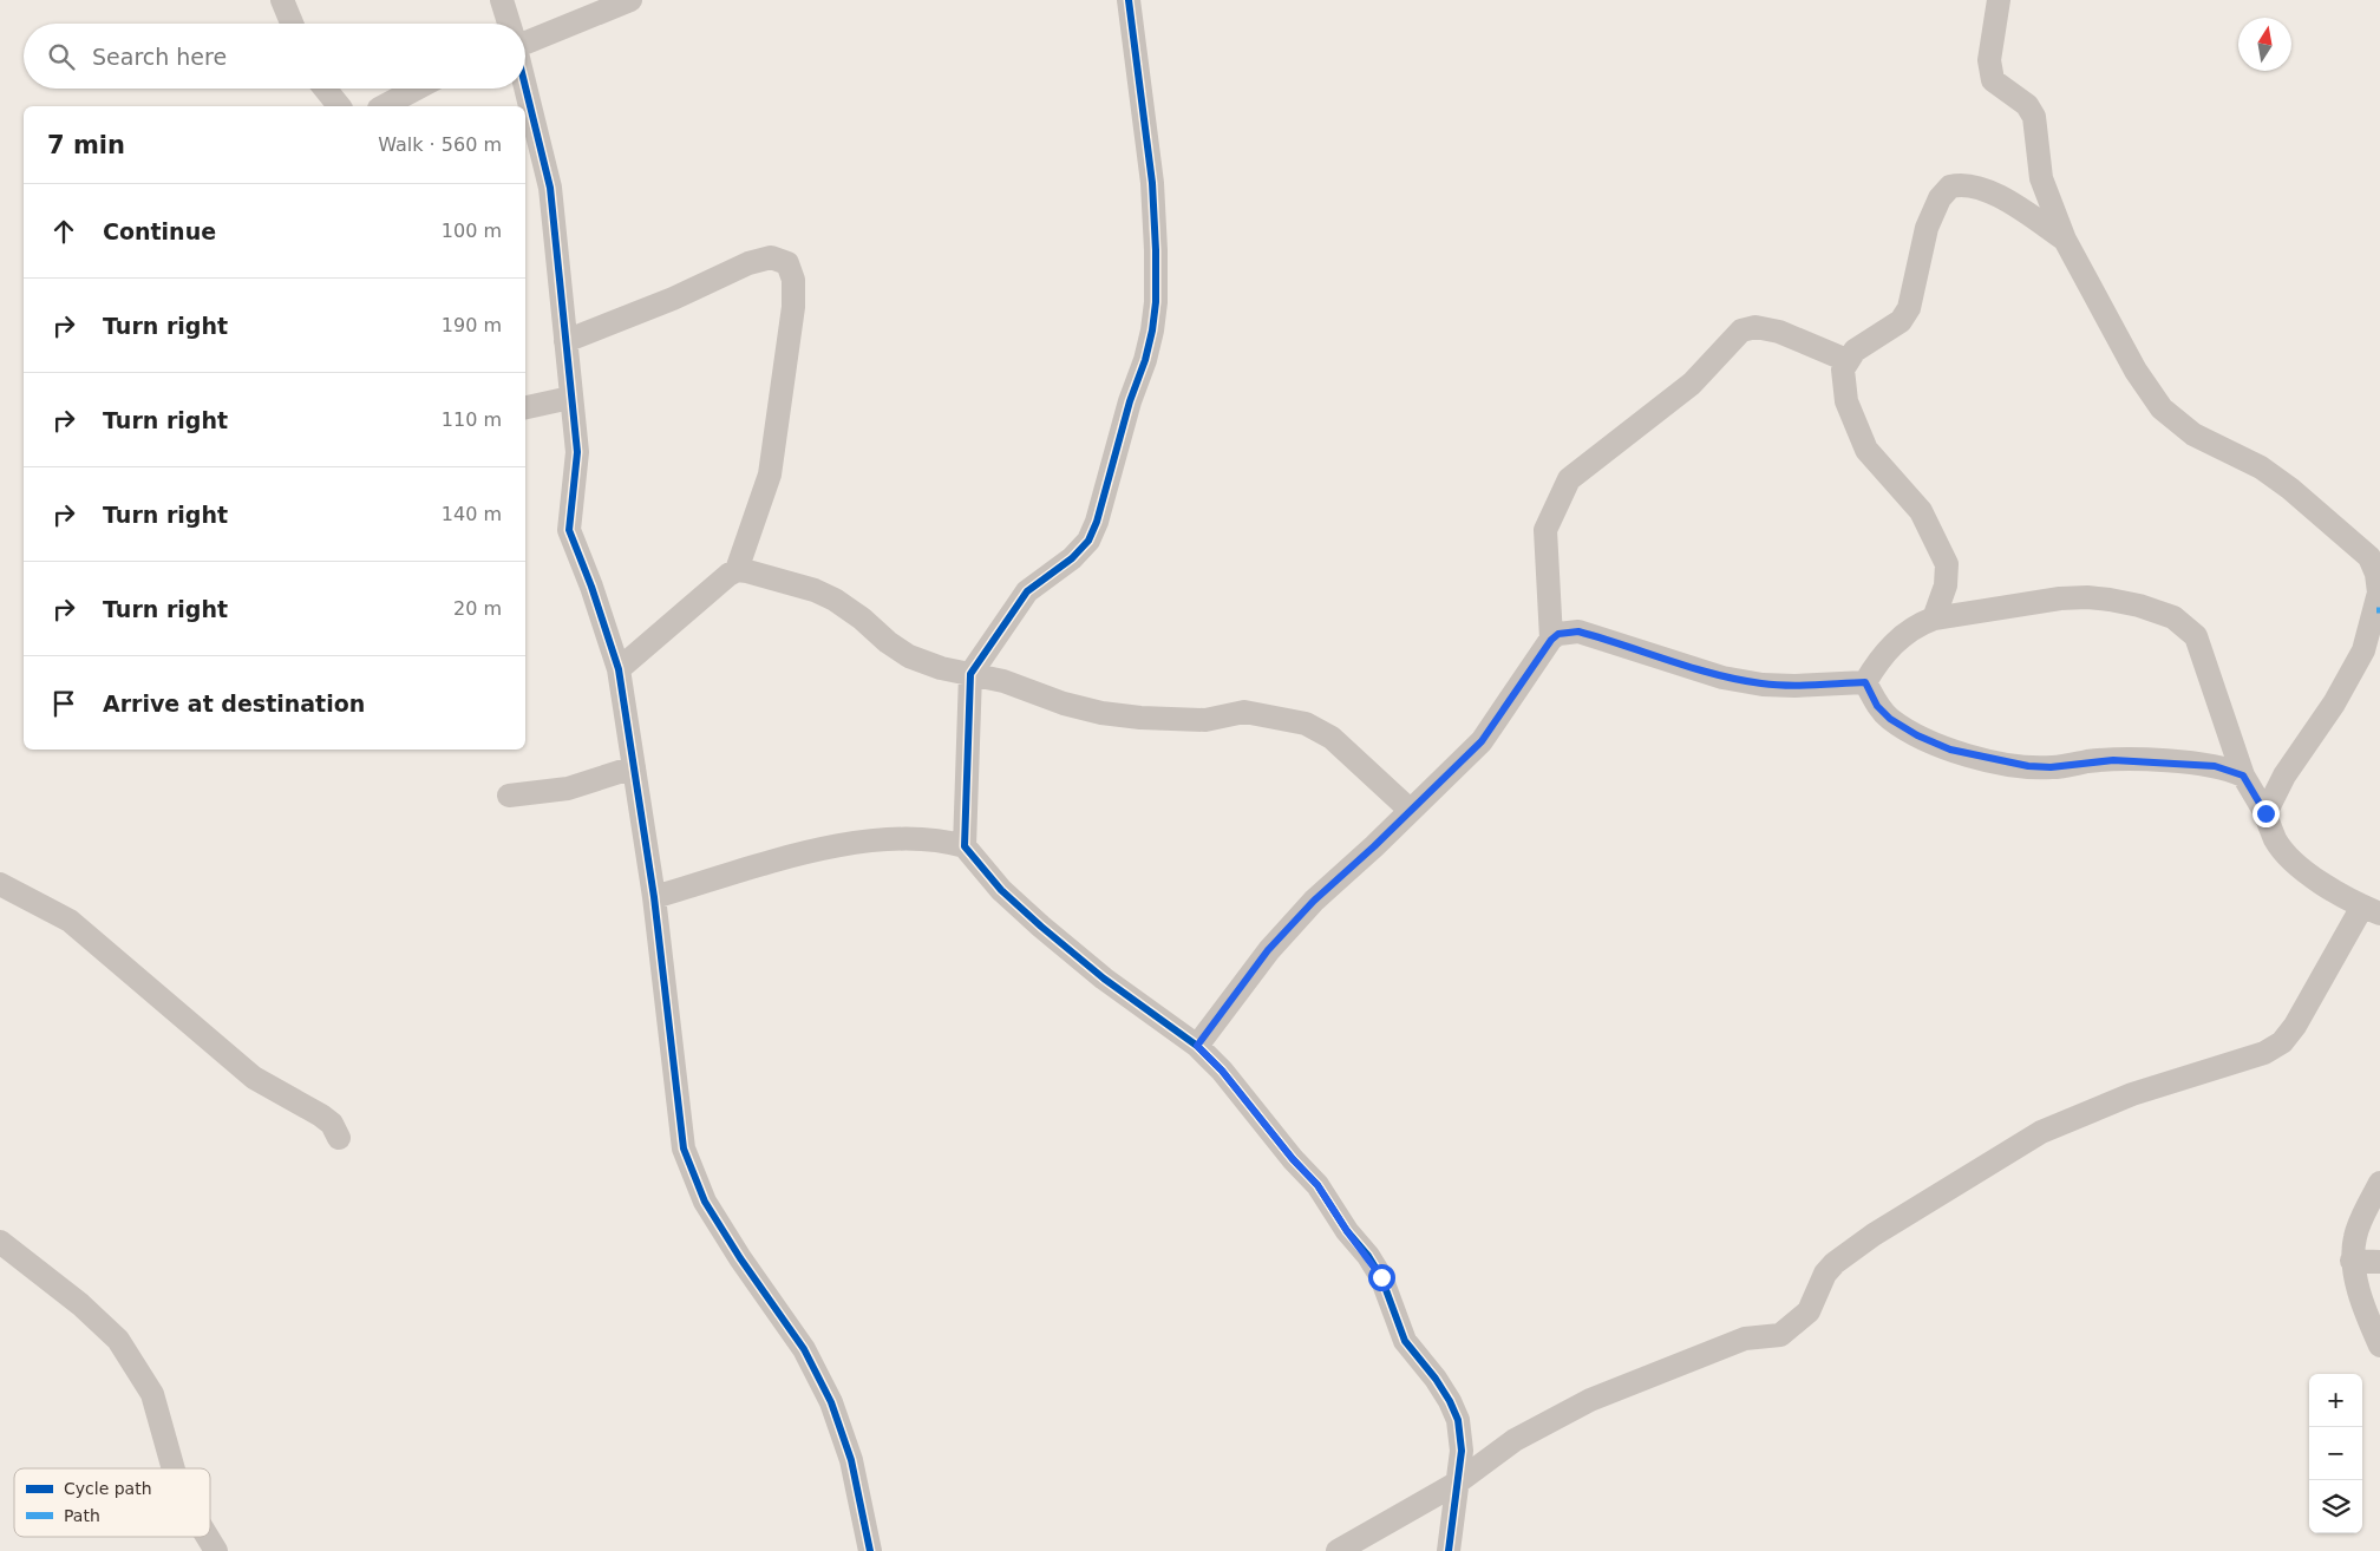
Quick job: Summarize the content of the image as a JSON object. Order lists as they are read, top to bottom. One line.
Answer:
{"legend":["Cycle path","Path"],"north":"top","page":{"search":"Search here","heading":["7 min","Walk · 560 m"],"list":[["Continue","100 m"],["Turn right","190 m"],["Turn right","110 m"],["Turn right","140 m"],["Turn right","20 m"],"Arrive at destination"],"map_buttons":["+","−"]}}
